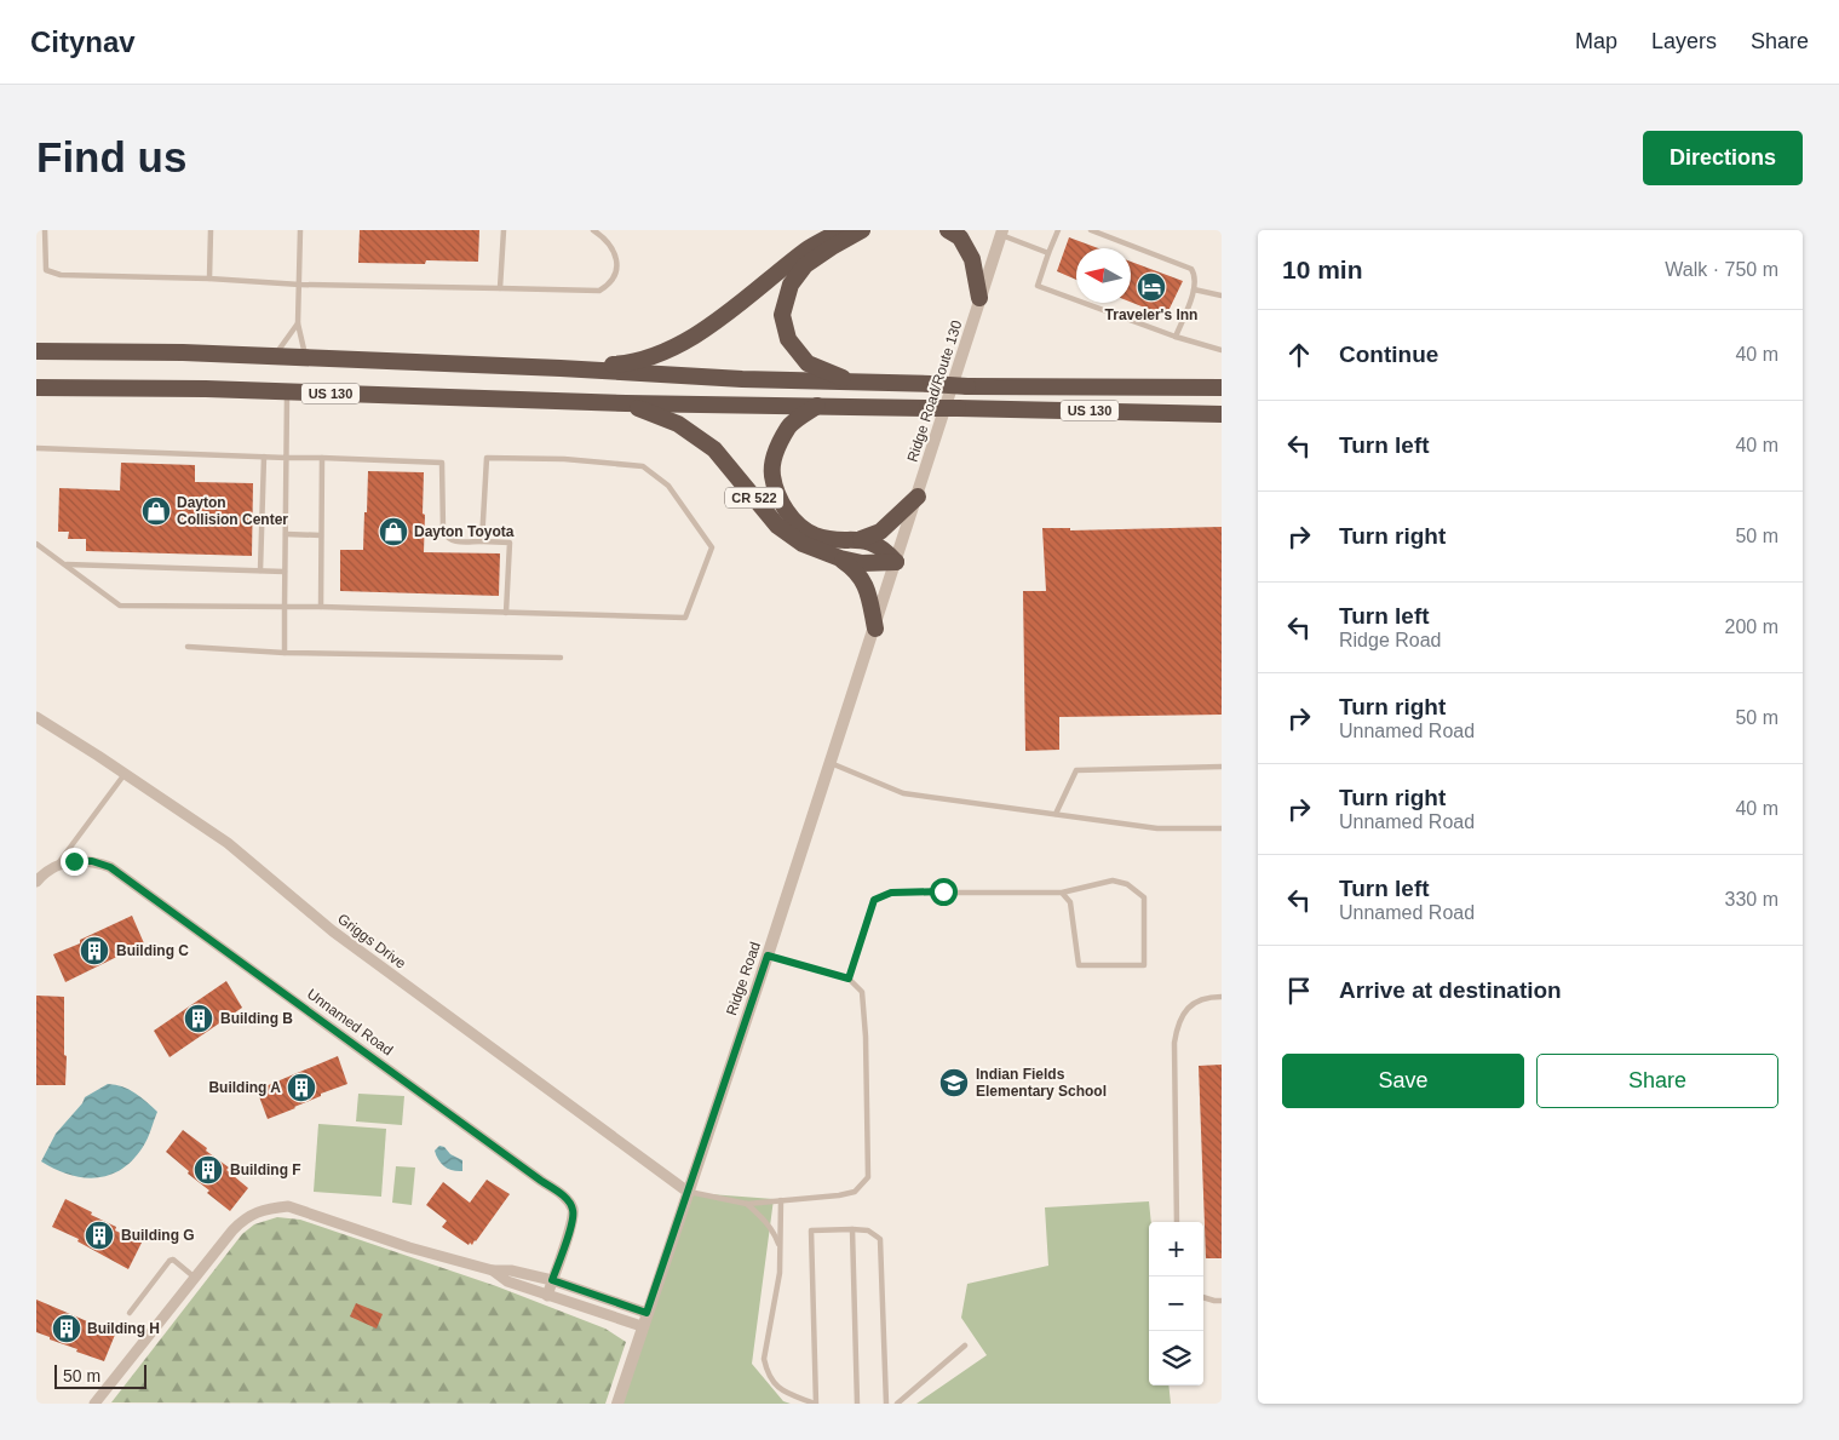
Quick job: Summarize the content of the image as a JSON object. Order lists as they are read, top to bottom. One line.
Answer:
{"streets":{"highway":["US 130","CR 522"],"street":["Ridge Road/Route 130","Griggs Drive","Ridge Road","Unnamed Road"]},"crossings":[["Ridge Road/Route 130","CR 522"],["Ridge Road/Route 130","Ridge Road"],["US 130","CR 522"],["CR 522","Ridge Road"],["Griggs Drive","Ridge Road"]],"places":{"hotel":["Traveler's Inn"],"shop":["Dayton Collision Center","Dayton Toyota"],"building":["Building C","Building B","Building A","Building F","Building G","Building H"],"school or university":["Indian Fields Elementary School"]},"scale_bar":"50 m","north":"left","page":{"header":"Citynav","nav":["Map","Layers","Share"],"buttons":["Directions",["Save","Share"]],"title":"Find us","heading":["10 min","Walk · 750 m"],"list":[["Continue","40 m"],["Turn left","40 m"],["Turn right","50 m"],["Turn left","Ridge Road","200 m"],["Turn right","Unnamed Road","50 m"],["Turn right","Unnamed Road","40 m"],["Turn left","Unnamed Road","330 m"],"Arrive at destination"],"map_buttons":["+","−"],"scale":"50 m"}}
